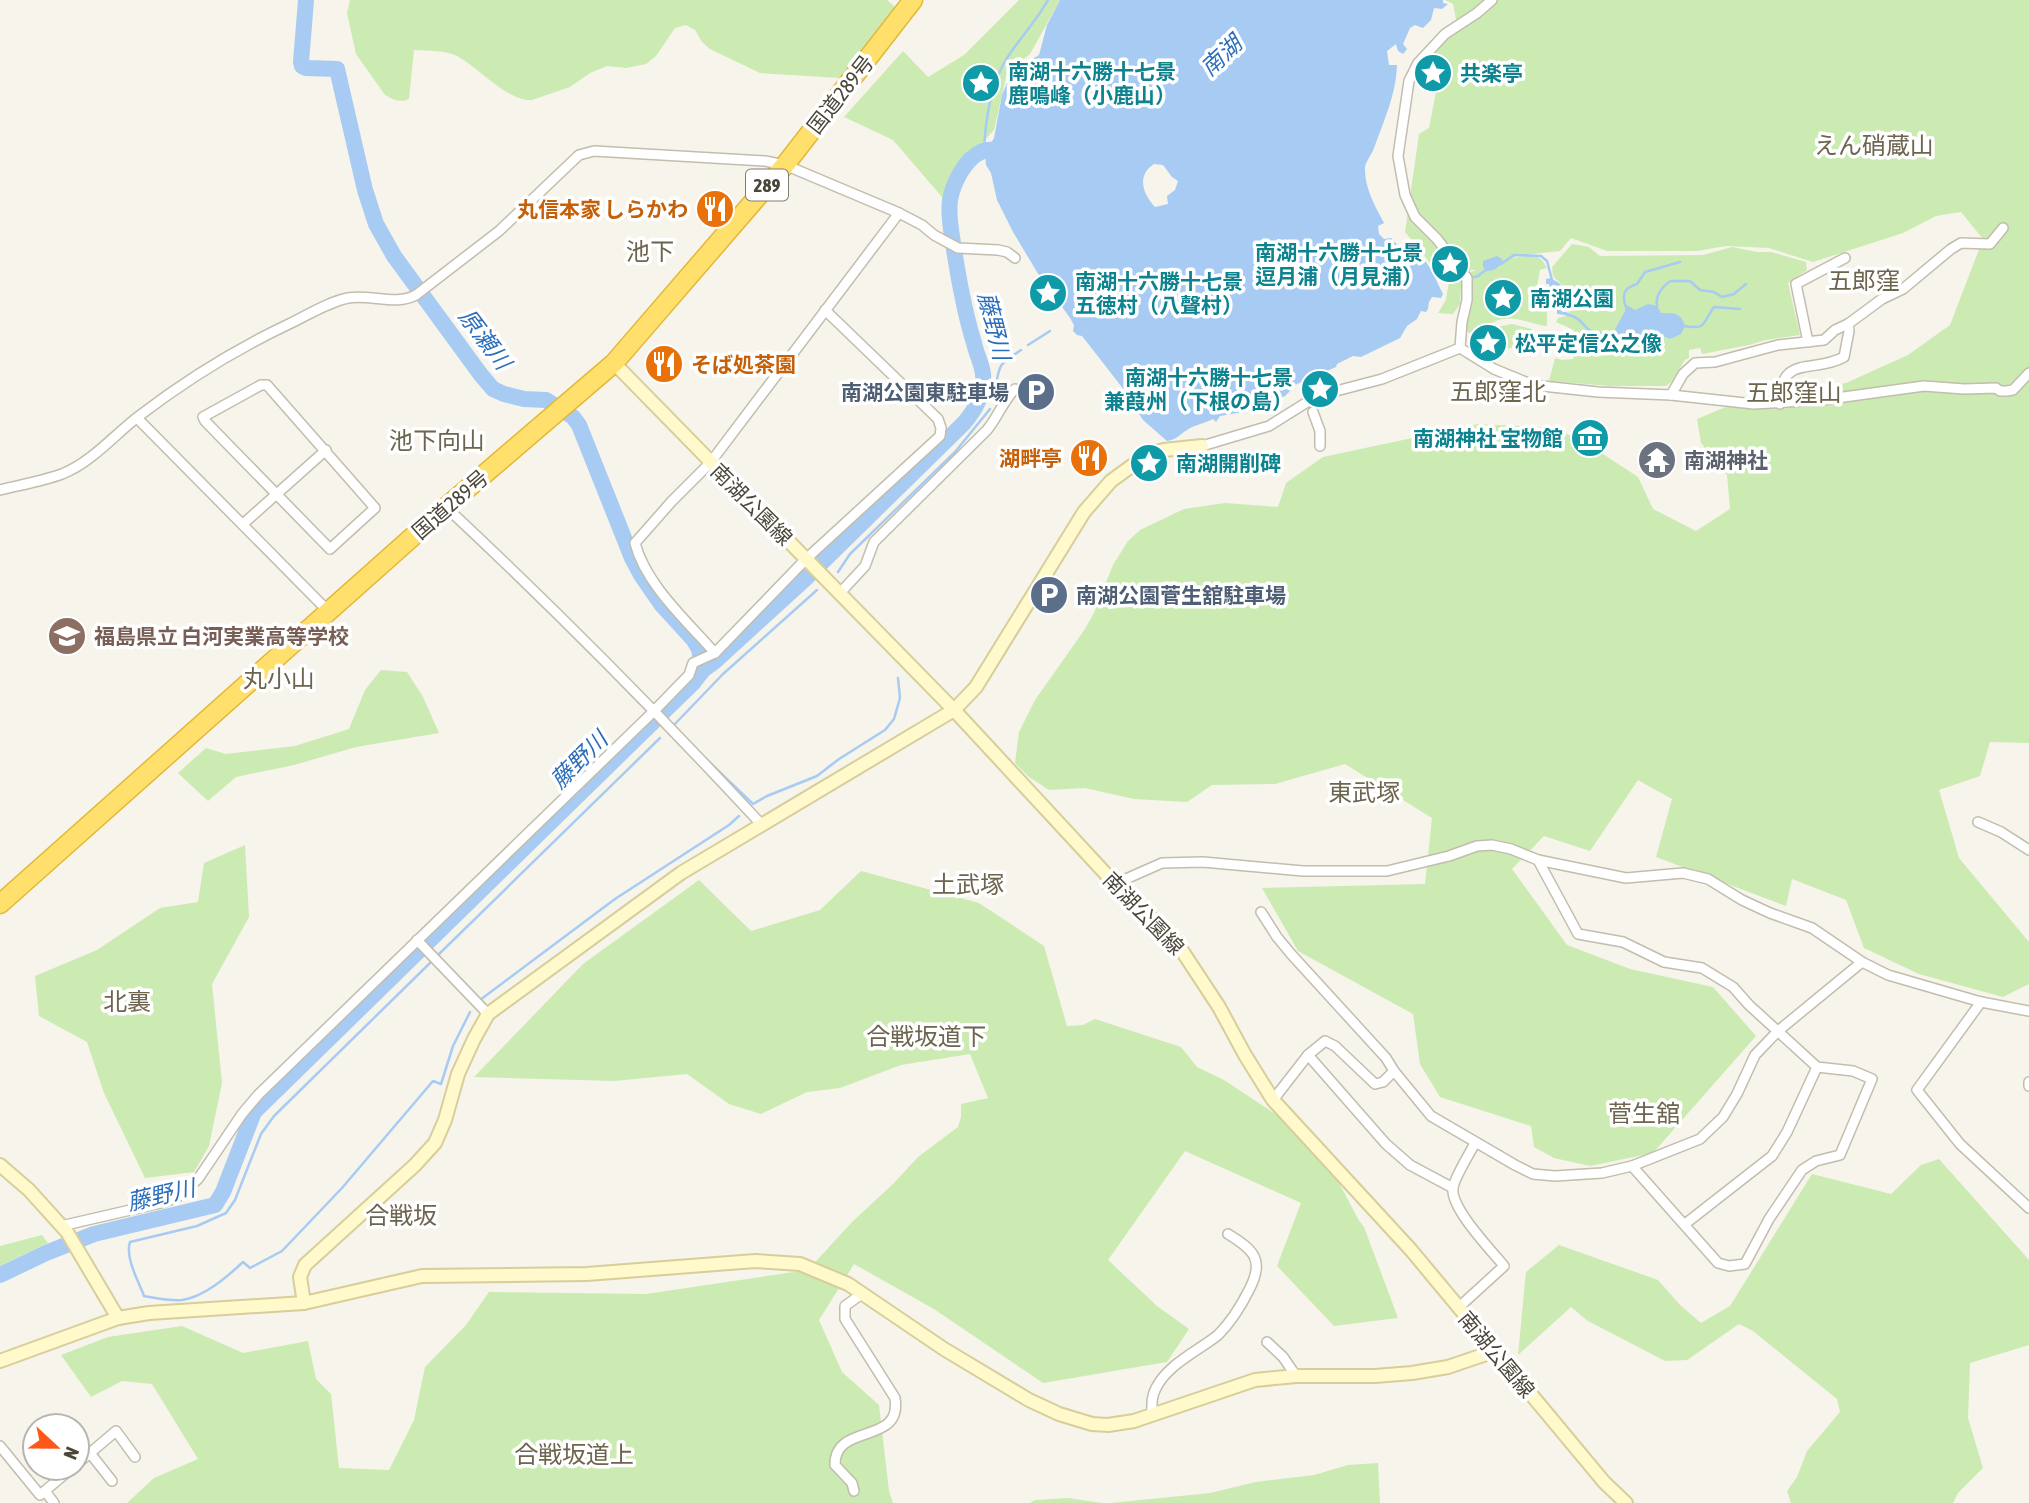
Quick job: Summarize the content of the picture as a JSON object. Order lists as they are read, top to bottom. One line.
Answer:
{"streets":{"highway":["国道289号","289"],"street":["南湖公園線"]},"crossings":[["国道289号","南湖公園線"]],"districts":["えん硝蔵山","池下","五郎窪","五郎窪北","五郎窪山","池下向山","丸小山","東武塚","土武塚","北裏","合戦坂道下","菅生舘","合戦坂","合戦坂道上"],"water":["南湖","藤野川","原瀬川"],"places":{"place":["共楽亭","南湖十六勝十七景 鹿鳴峰（小鹿山）","南湖十六勝十七景 逗月浦（月見浦）","南湖十六勝十七景 五徳村（八聲村）","南湖公園","松平定信公之像","南湖十六勝十七景 兼葭州（下根の島）","南湖開削碑"],"restaurant":["丸信本家 しらかわ","そば処茶園","湖畔亭"],"parking":["南湖公園東駐車場","南湖公園菅生舘駐車場"],"museum":["南湖神社 宝物館"],"temple":["南湖神社"],"school or university":["福島県立 白河実業高等学校"]},"north":"right"}
